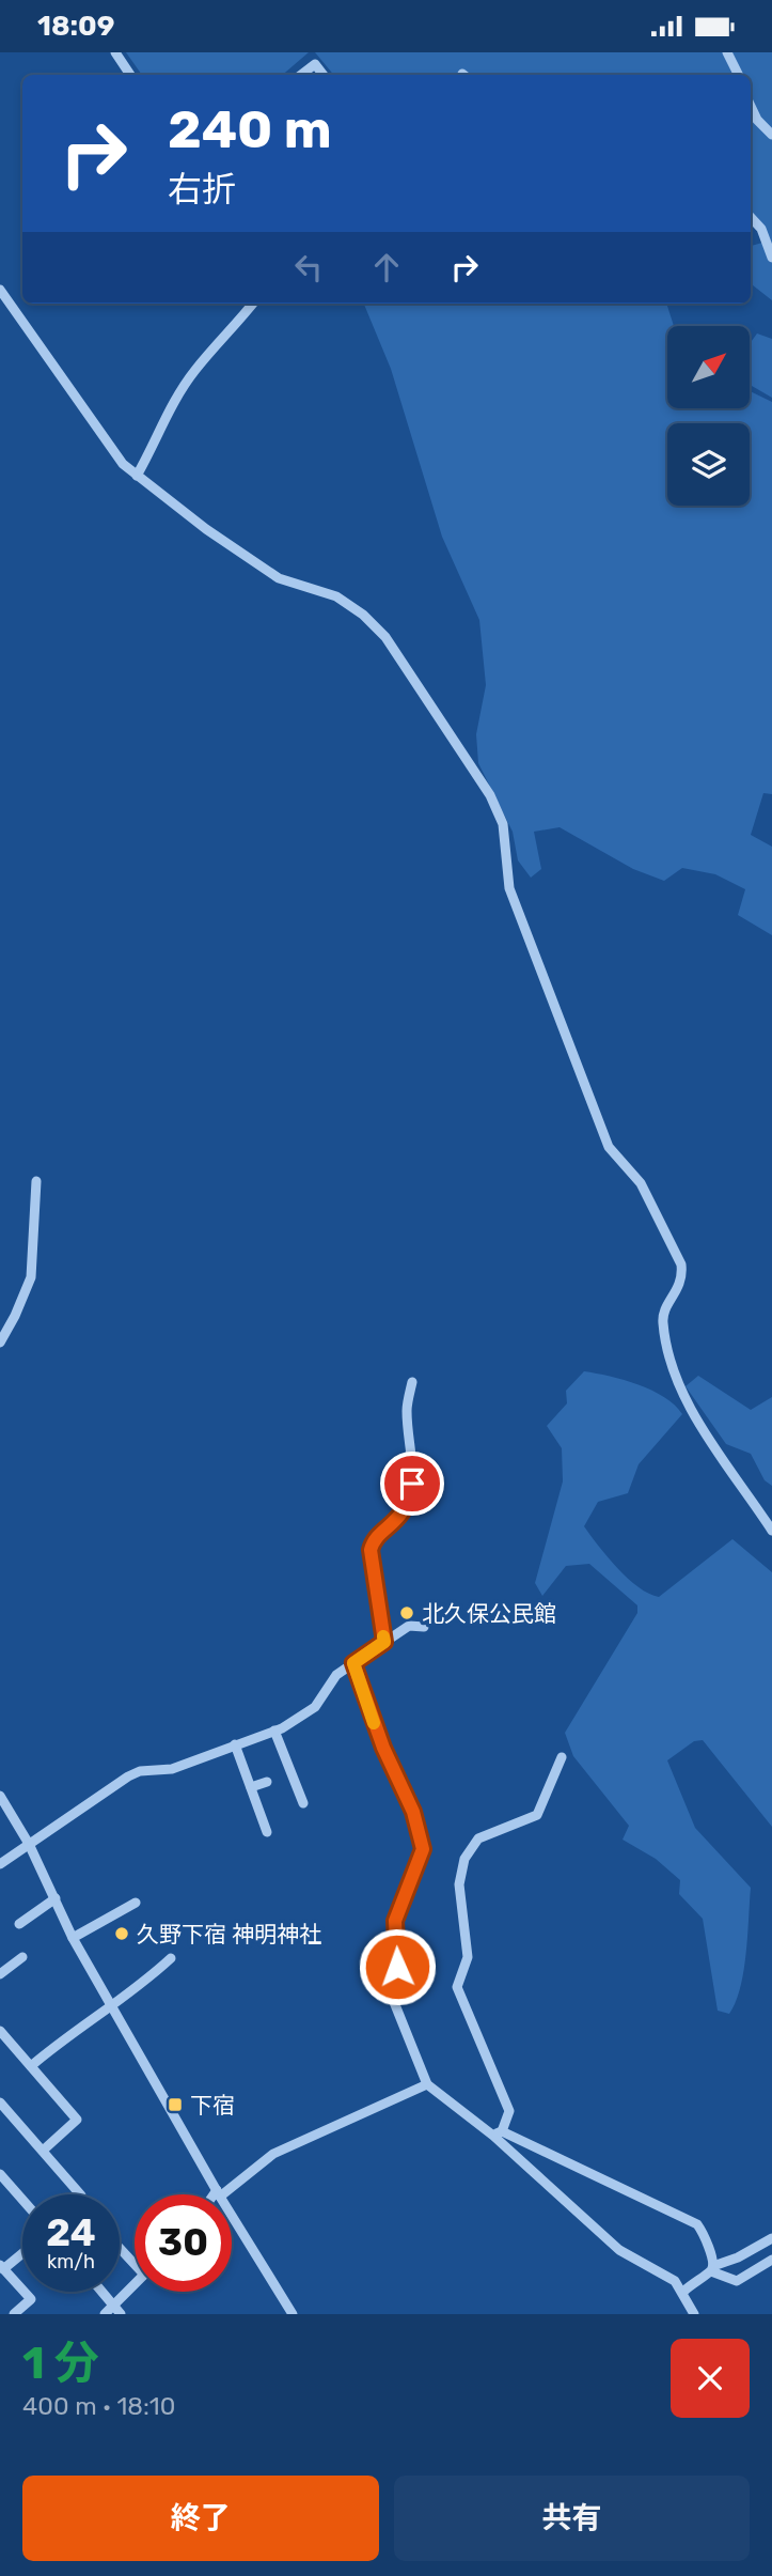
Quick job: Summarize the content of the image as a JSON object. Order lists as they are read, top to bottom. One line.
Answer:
{"places":{"other":["北久保公民館","久野下宿 神明神社"],"transit":["下宿"]},"north":"top right","page":{"status":"18:09","turn":["240 m","右折"],"speed":"24 km/h","limit":"30","heading":["1 分","400 m · 18:10"],"buttons":["終了","共有"]}}
